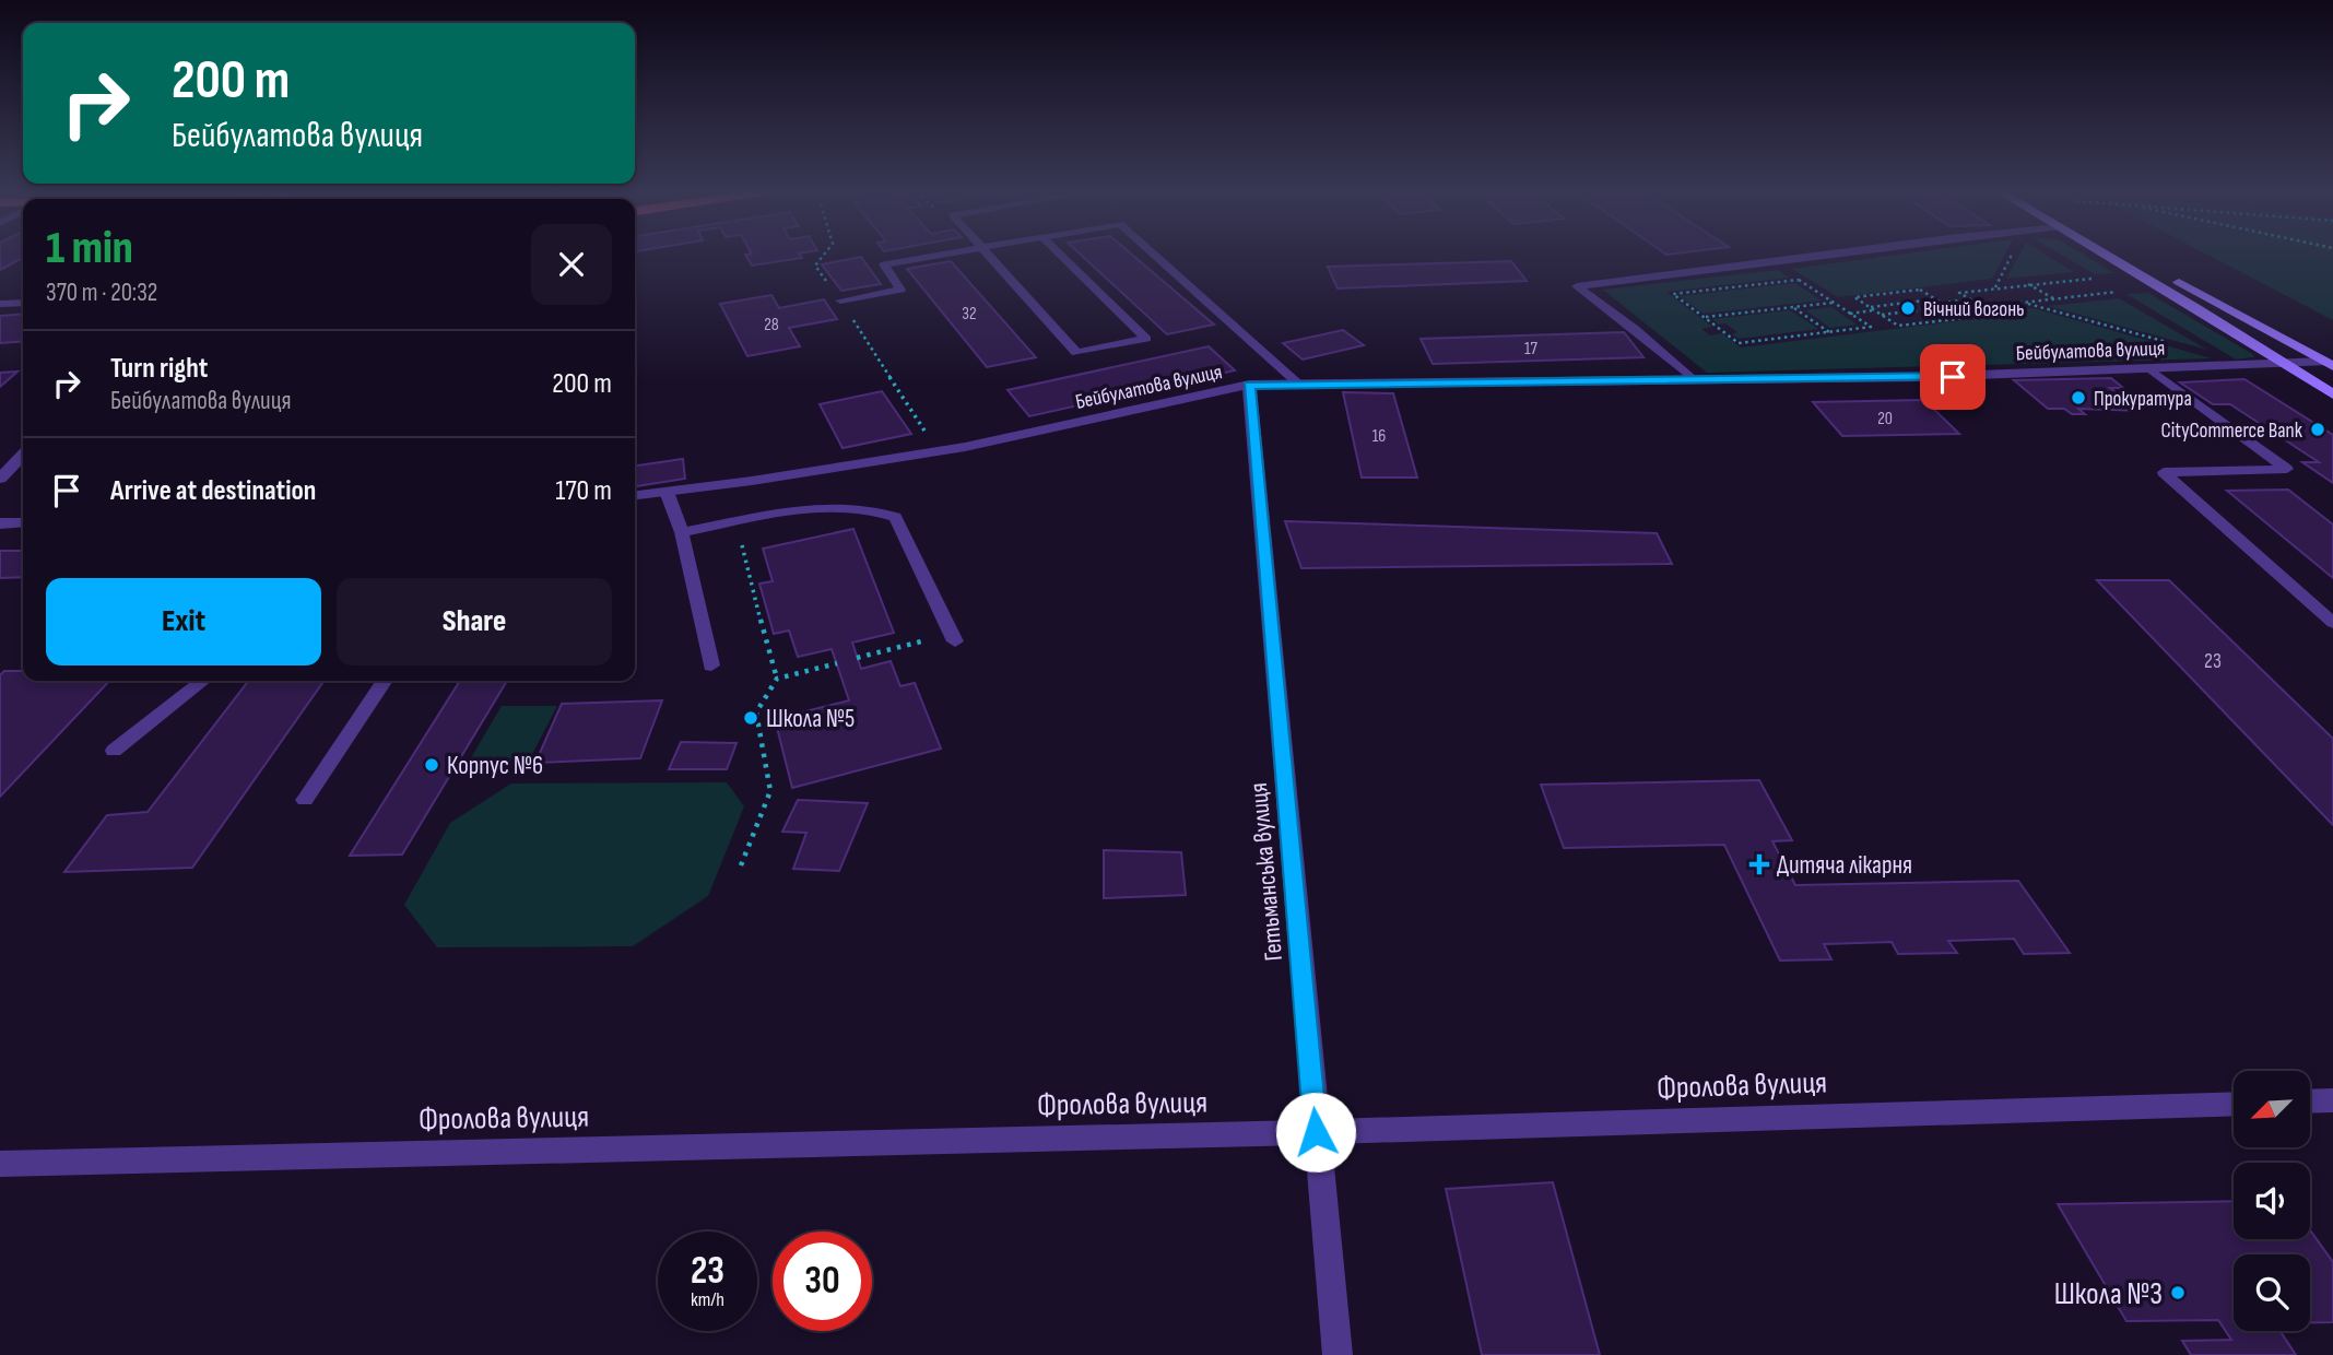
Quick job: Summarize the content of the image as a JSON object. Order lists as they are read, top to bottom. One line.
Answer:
{"streets":{"street":["Бейбулатова вулиця","Гетьманська вулиця","Фролова вулиця"]},"crossings":[["Бейбулатова вулиця","Гетьманська вулиця"],["Гетьманська вулиця","Фролова вулиця"]],"places":{"other":["Вічний вогонь","Прокуратура","CityCommerce Bank","Школа №5","Корпус №6","Школа №3"],"health":["Дитяча лікарня"]},"house_numbers":["32","28","17","20","16","23"],"north":"bottom left","page":{"turn":["200 m","Бейбулатова вулиця"],"heading":["1 min","370 m · 20:32"],"list":[{"name":"Turn right","note":"Бейбулатова вулиця","value":"200 m"},{"name":"Arrive at destination","value":"170 m"}],"buttons":["Exit","Share"],"speed":"23 km/h","limit":"30"}}
